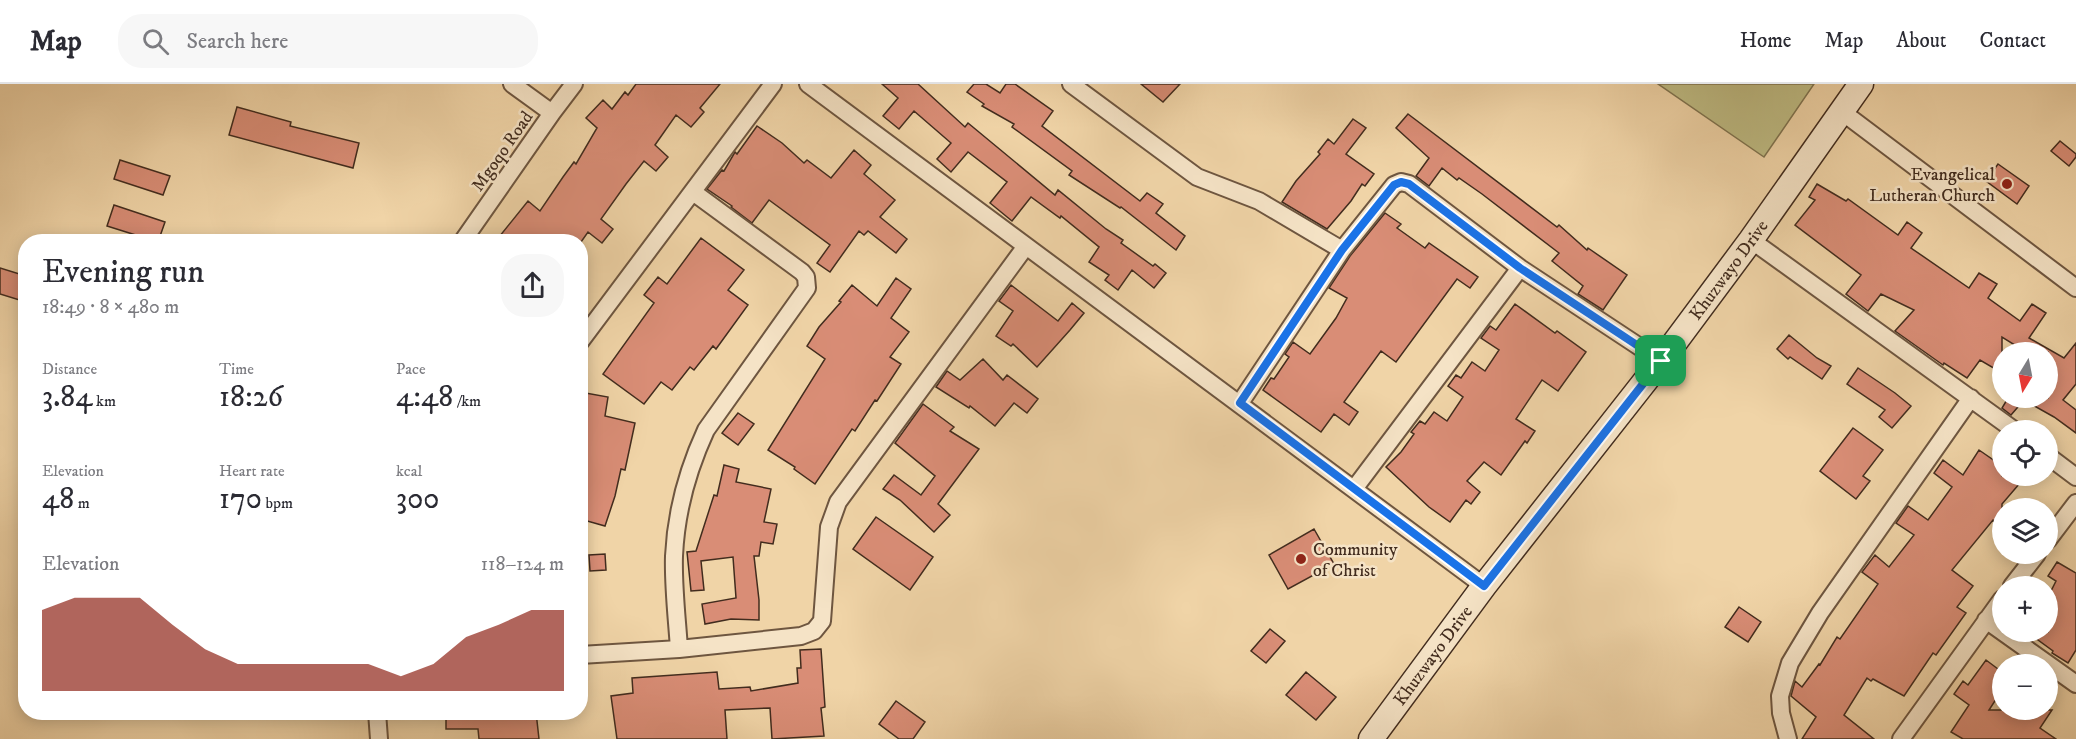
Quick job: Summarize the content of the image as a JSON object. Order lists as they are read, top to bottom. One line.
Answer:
{"streets":{"street":["Mgoqo Road","Khuzwayo Drive"]},"places":["Evangelical Lutheran Church","Community of Christ"],"north":"bottom","page":{"header":"Map","search":"Search here","nav":["Home","Map","About","Contact"],"heading":["Evening run","18:49 · 8 × 480 m"],"stats":[["Distance","3.84 km"],["Time","18:26"],["Pace","4:48 /km"],["Elevation","48 m"],["Heart rate","170 bpm"],["kcal","300"]],"map_buttons":["+","−"],"chart":["Elevation","118–124 m"]}}
